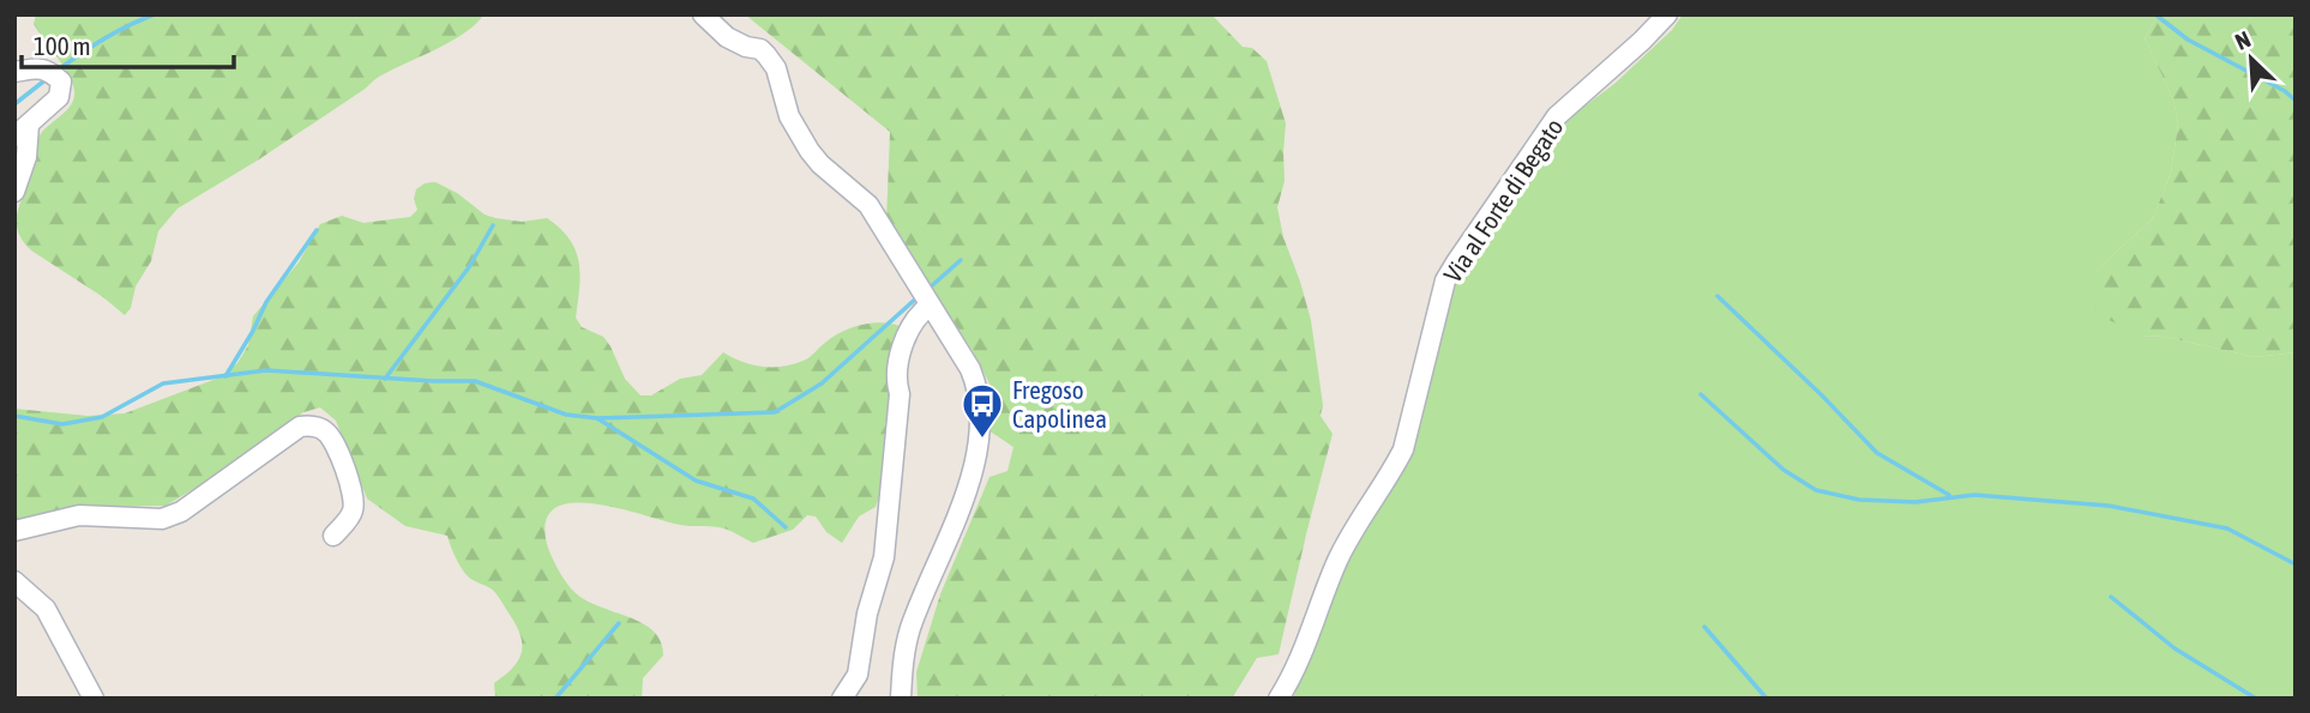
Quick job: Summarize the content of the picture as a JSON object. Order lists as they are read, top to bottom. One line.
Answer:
{"streets":{"street":["Via al Forte di Begato"]},"places":{"bus stop":["Fregoso Capolinea"]},"scale_bar":"100 m","north":"top left"}
